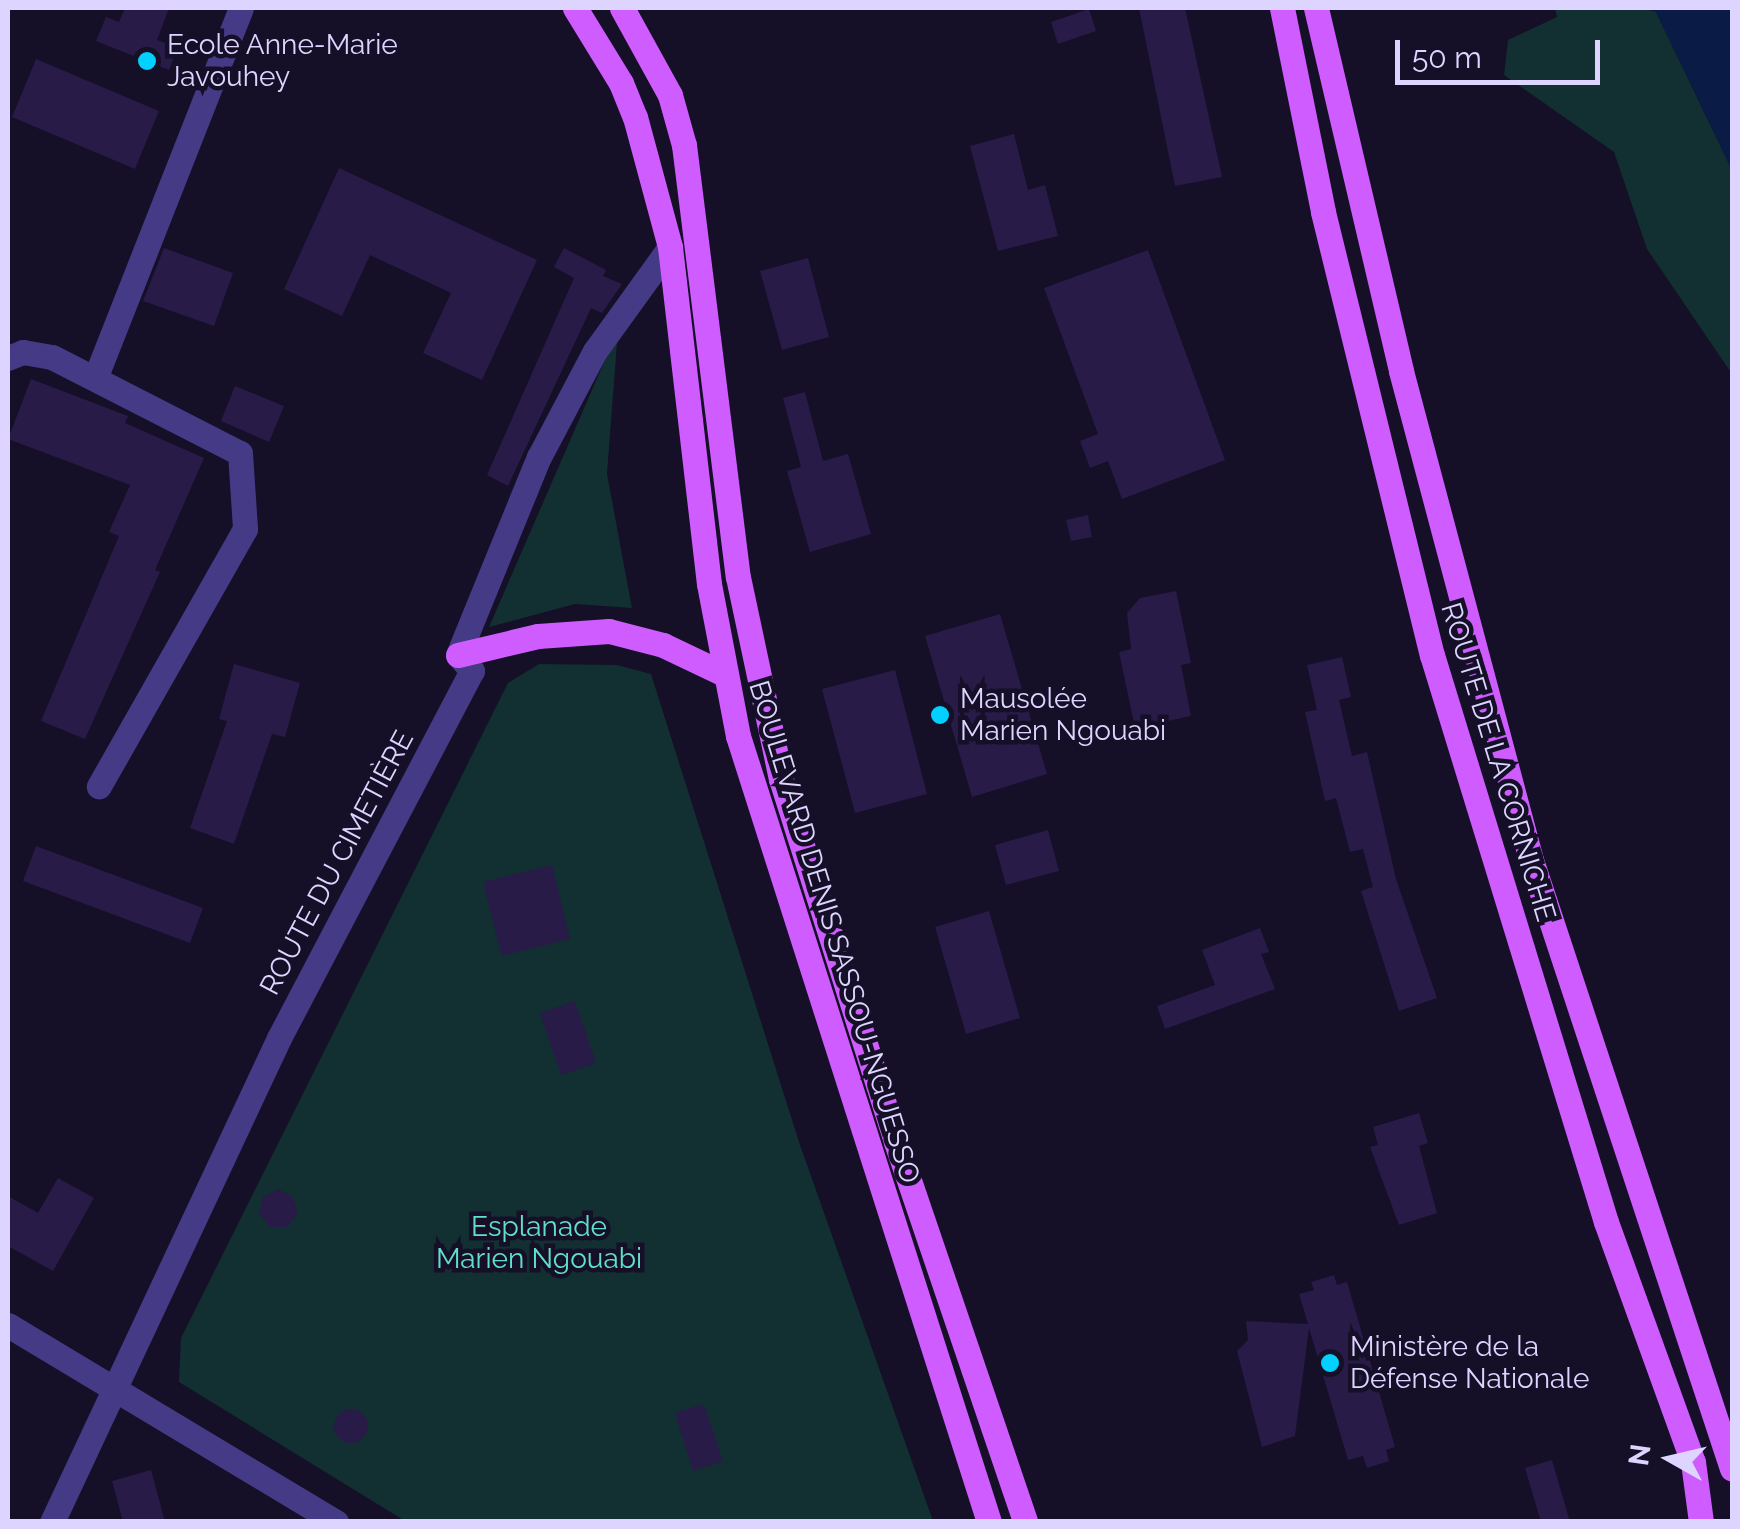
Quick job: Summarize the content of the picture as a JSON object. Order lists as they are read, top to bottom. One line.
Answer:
{"streets":{"main road":["ROUTE DE LA CORNICHE","BOULEVARD DENIS SASSOU-NGUESSO"],"street":["ROUTE DU CIMETIÈRE"]},"crossings":[["ROUTE DU CIMETIÈRE","BOULEVARD DENIS SASSOU-NGUESSO"]],"parks":["Esplanade Marien Ngouabi"],"places":["Ecole Anne-Marie Javouhey","Mausolée Marien Ngouabi","Ministère de la Défense Nationale"],"scale_bar":"50 m","north":"left"}
